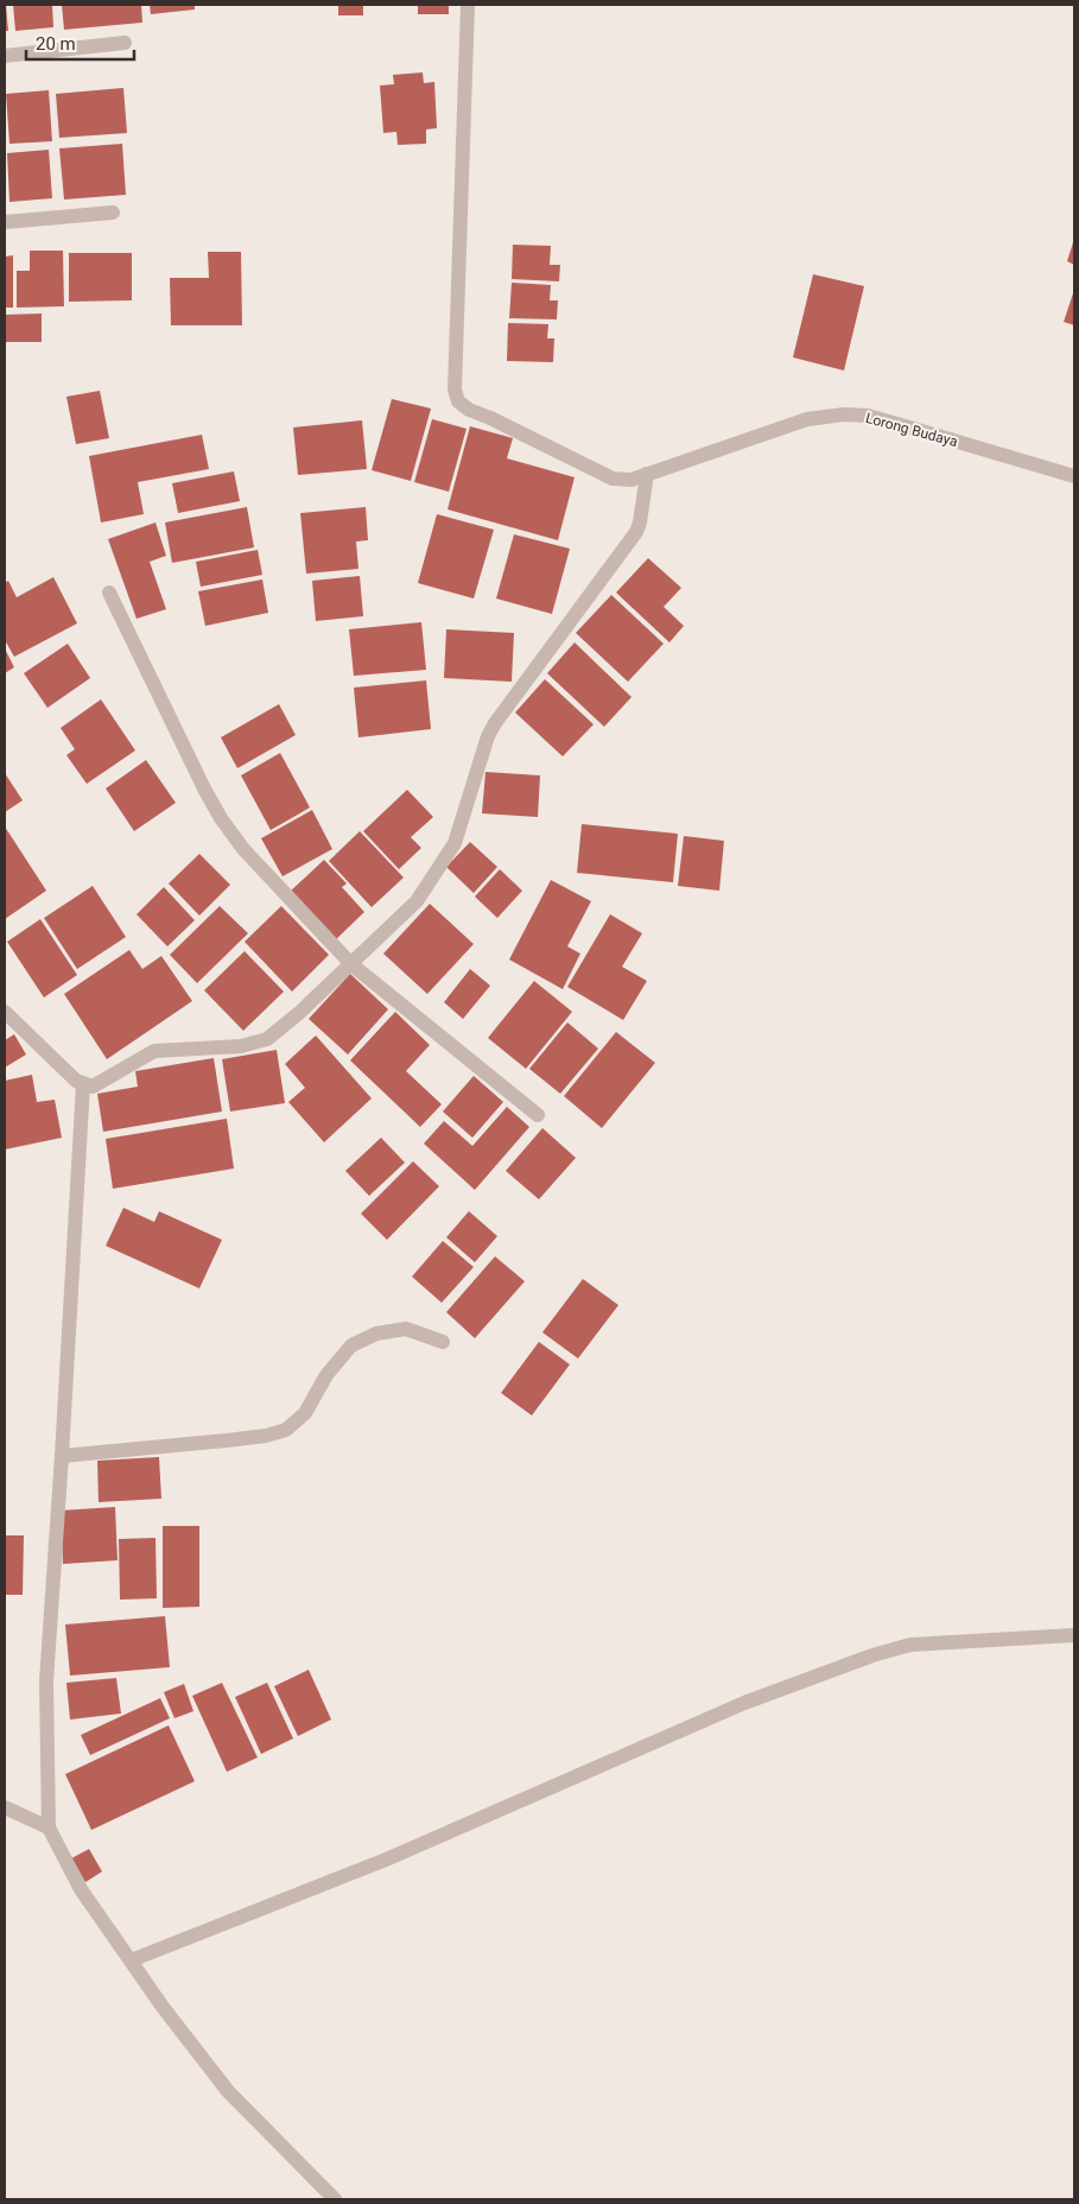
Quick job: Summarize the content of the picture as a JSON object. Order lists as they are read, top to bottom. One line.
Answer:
{"streets":{"street":["Lorong Budaya"]},"scale_bar":"20 m"}
